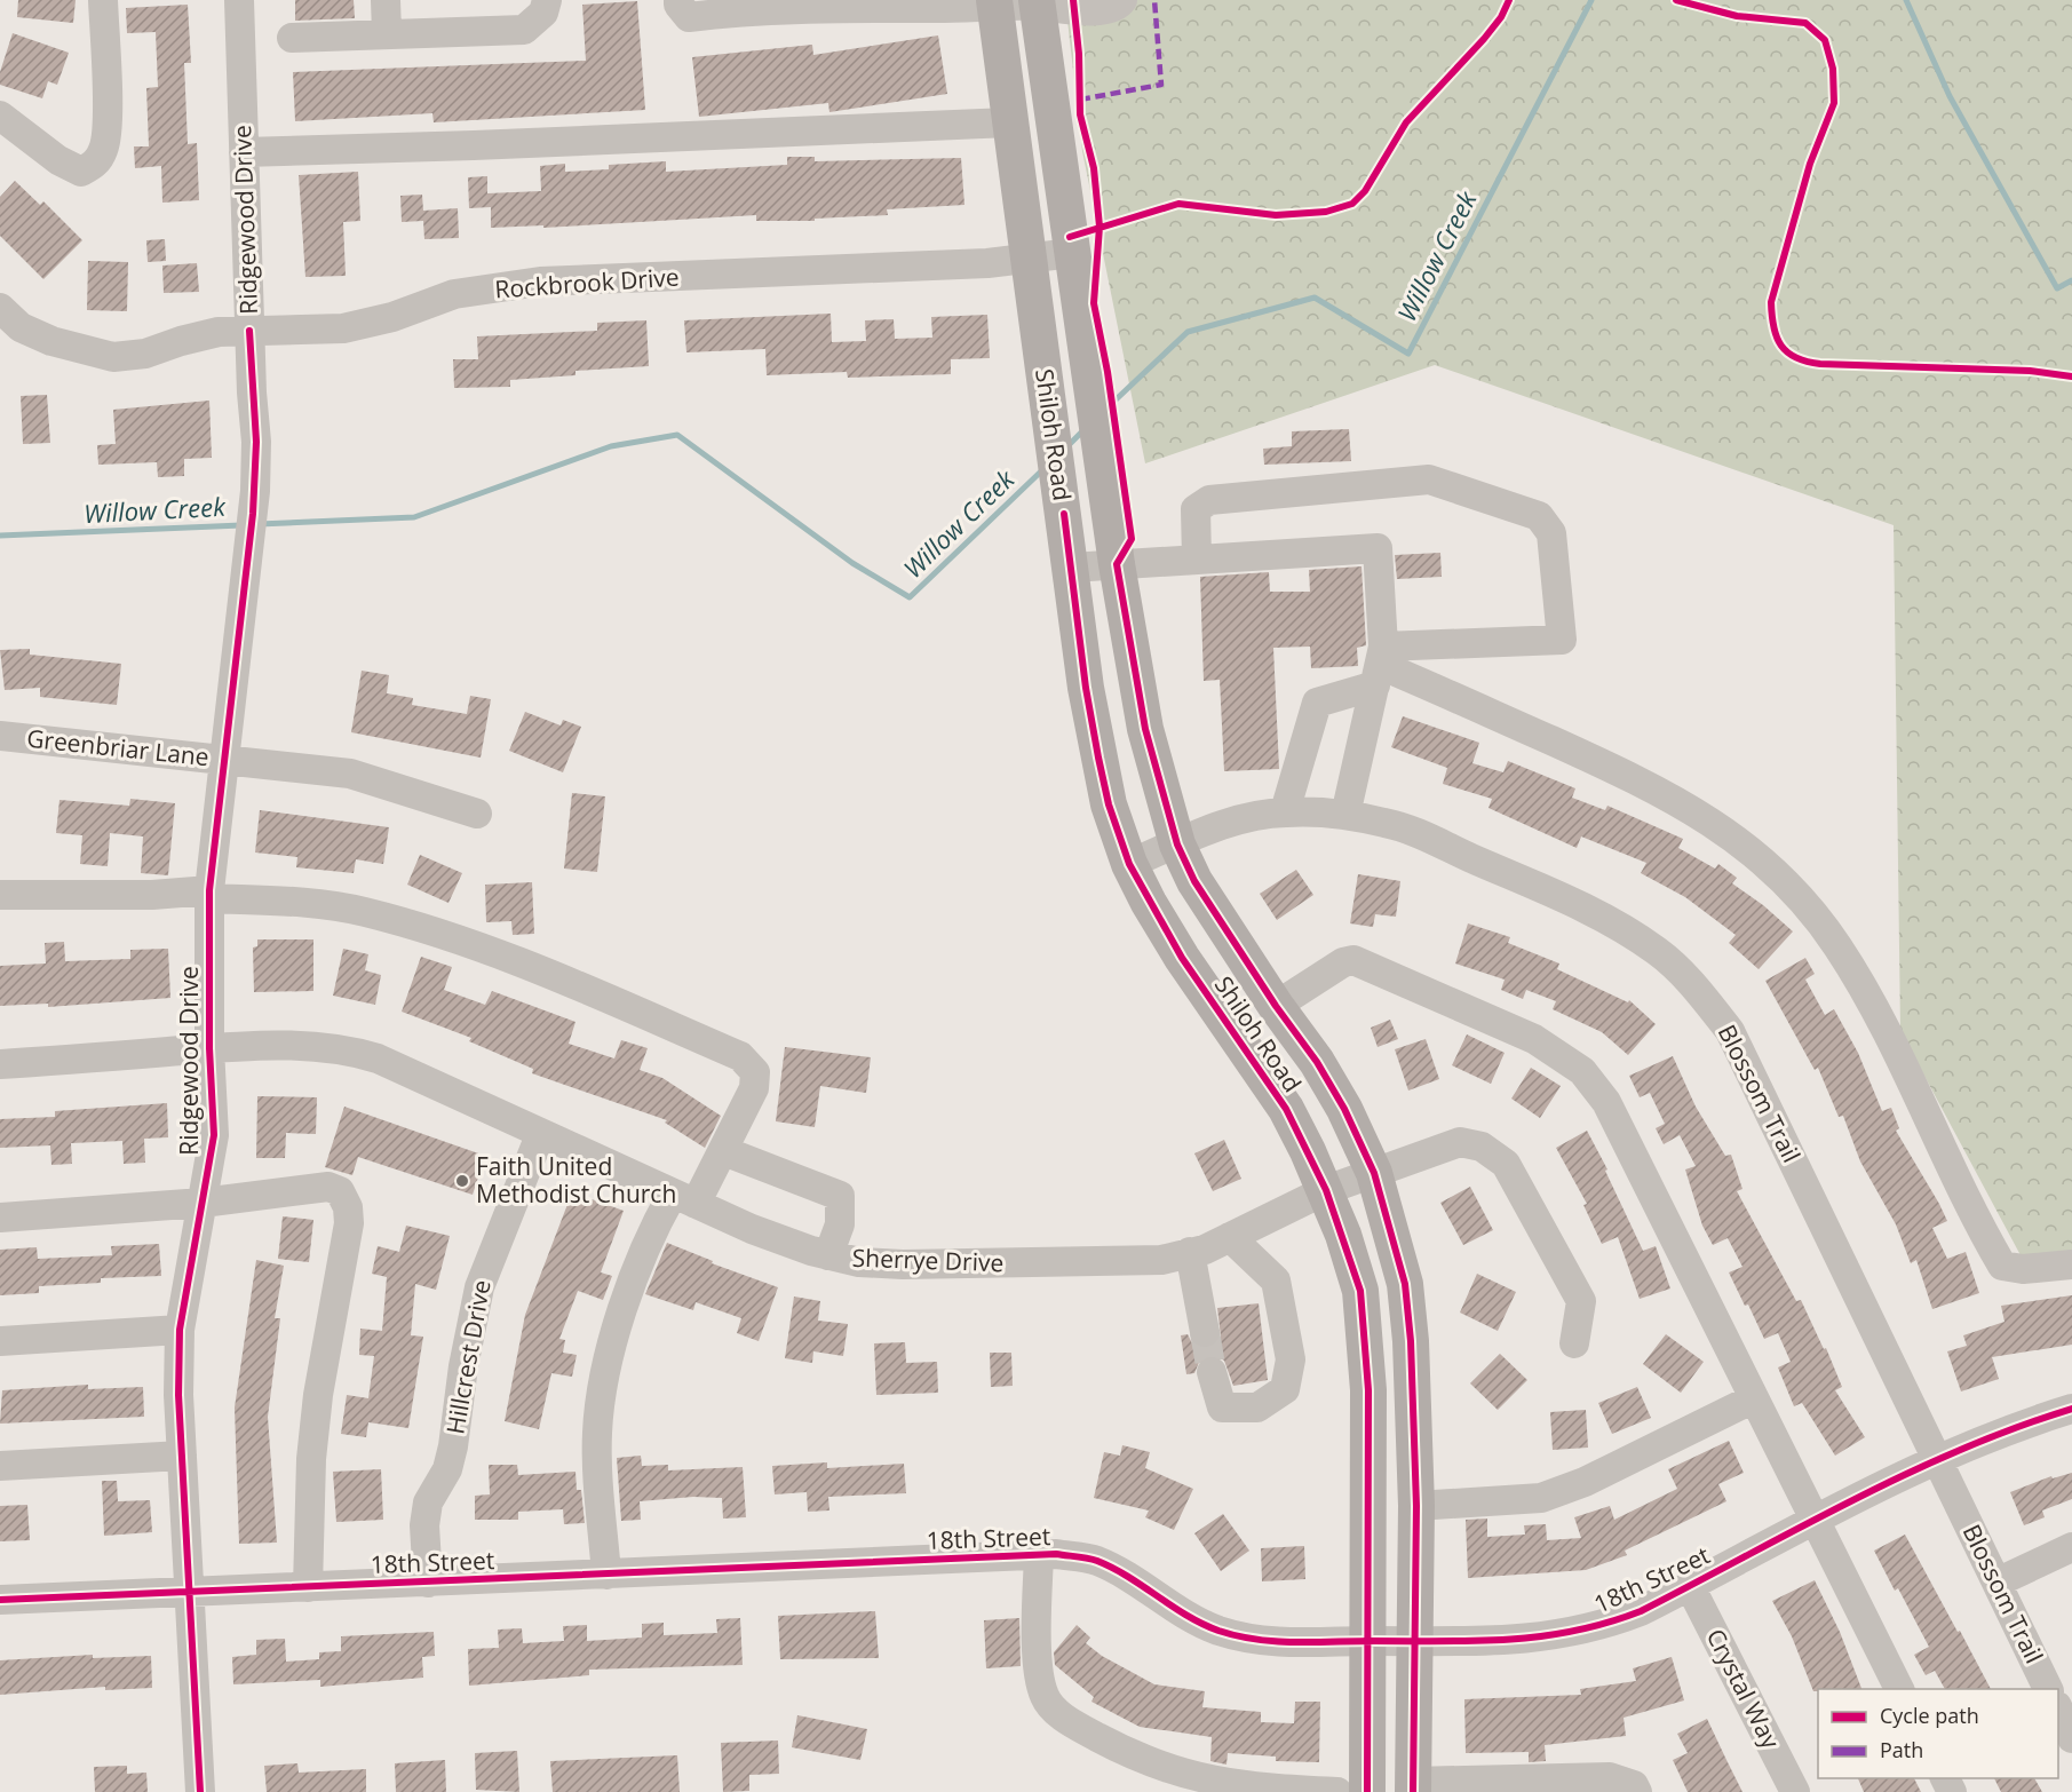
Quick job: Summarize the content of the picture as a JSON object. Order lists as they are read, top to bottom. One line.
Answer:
{"streets":{"main road":["Shiloh Road"],"street":["Ridgewood Drive","Rockbrook Drive","Greenbriar Lane","Blossom Trail","Sherrye Drive","Hillcrest Drive","18th Street","Crystal Way"]},"crossings":[["Ridgewood Drive","Rockbrook Drive"],["Ridgewood Drive","Greenbriar Lane"],["Ridgewood Drive","Sherrye Drive"],["Ridgewood Drive","18th Street"],["Rockbrook Drive","Shiloh Road"],["Shiloh Road","Blossom Trail"],["Shiloh Road","Sherrye Drive"],["Shiloh Road","18th Street"],["Blossom Trail","18th Street"],["Sherrye Drive","Hillcrest Drive"],["Hillcrest Drive","18th Street"],["18th Street","Crystal Way"]],"water":["Willow Creek"],"places":["Faith United Methodist Church"],"legend":["Cycle path","Path"]}
